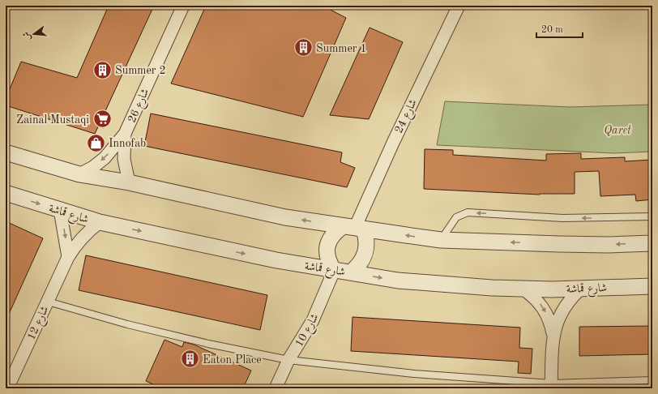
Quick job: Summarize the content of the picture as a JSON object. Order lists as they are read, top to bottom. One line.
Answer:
{"streets":{"street":["شارع 26","شارع 24","شارع قماشة","شارع 12","شارع 10"]},"crossings":[["شارع 24","شارع قماشة"],["شارع 24","شارع 10"],["شارع قماشة","شارع 12"],["شارع قماشة","شارع 10"]],"parks":["Qaret"],"places":{"building":["Summer 1","Summer 2","Eaton Place"],"supermarket":["Zainal Mustaqi"],"shop":["Innofab"]},"scale_bar":"20 m","north":"left"}
